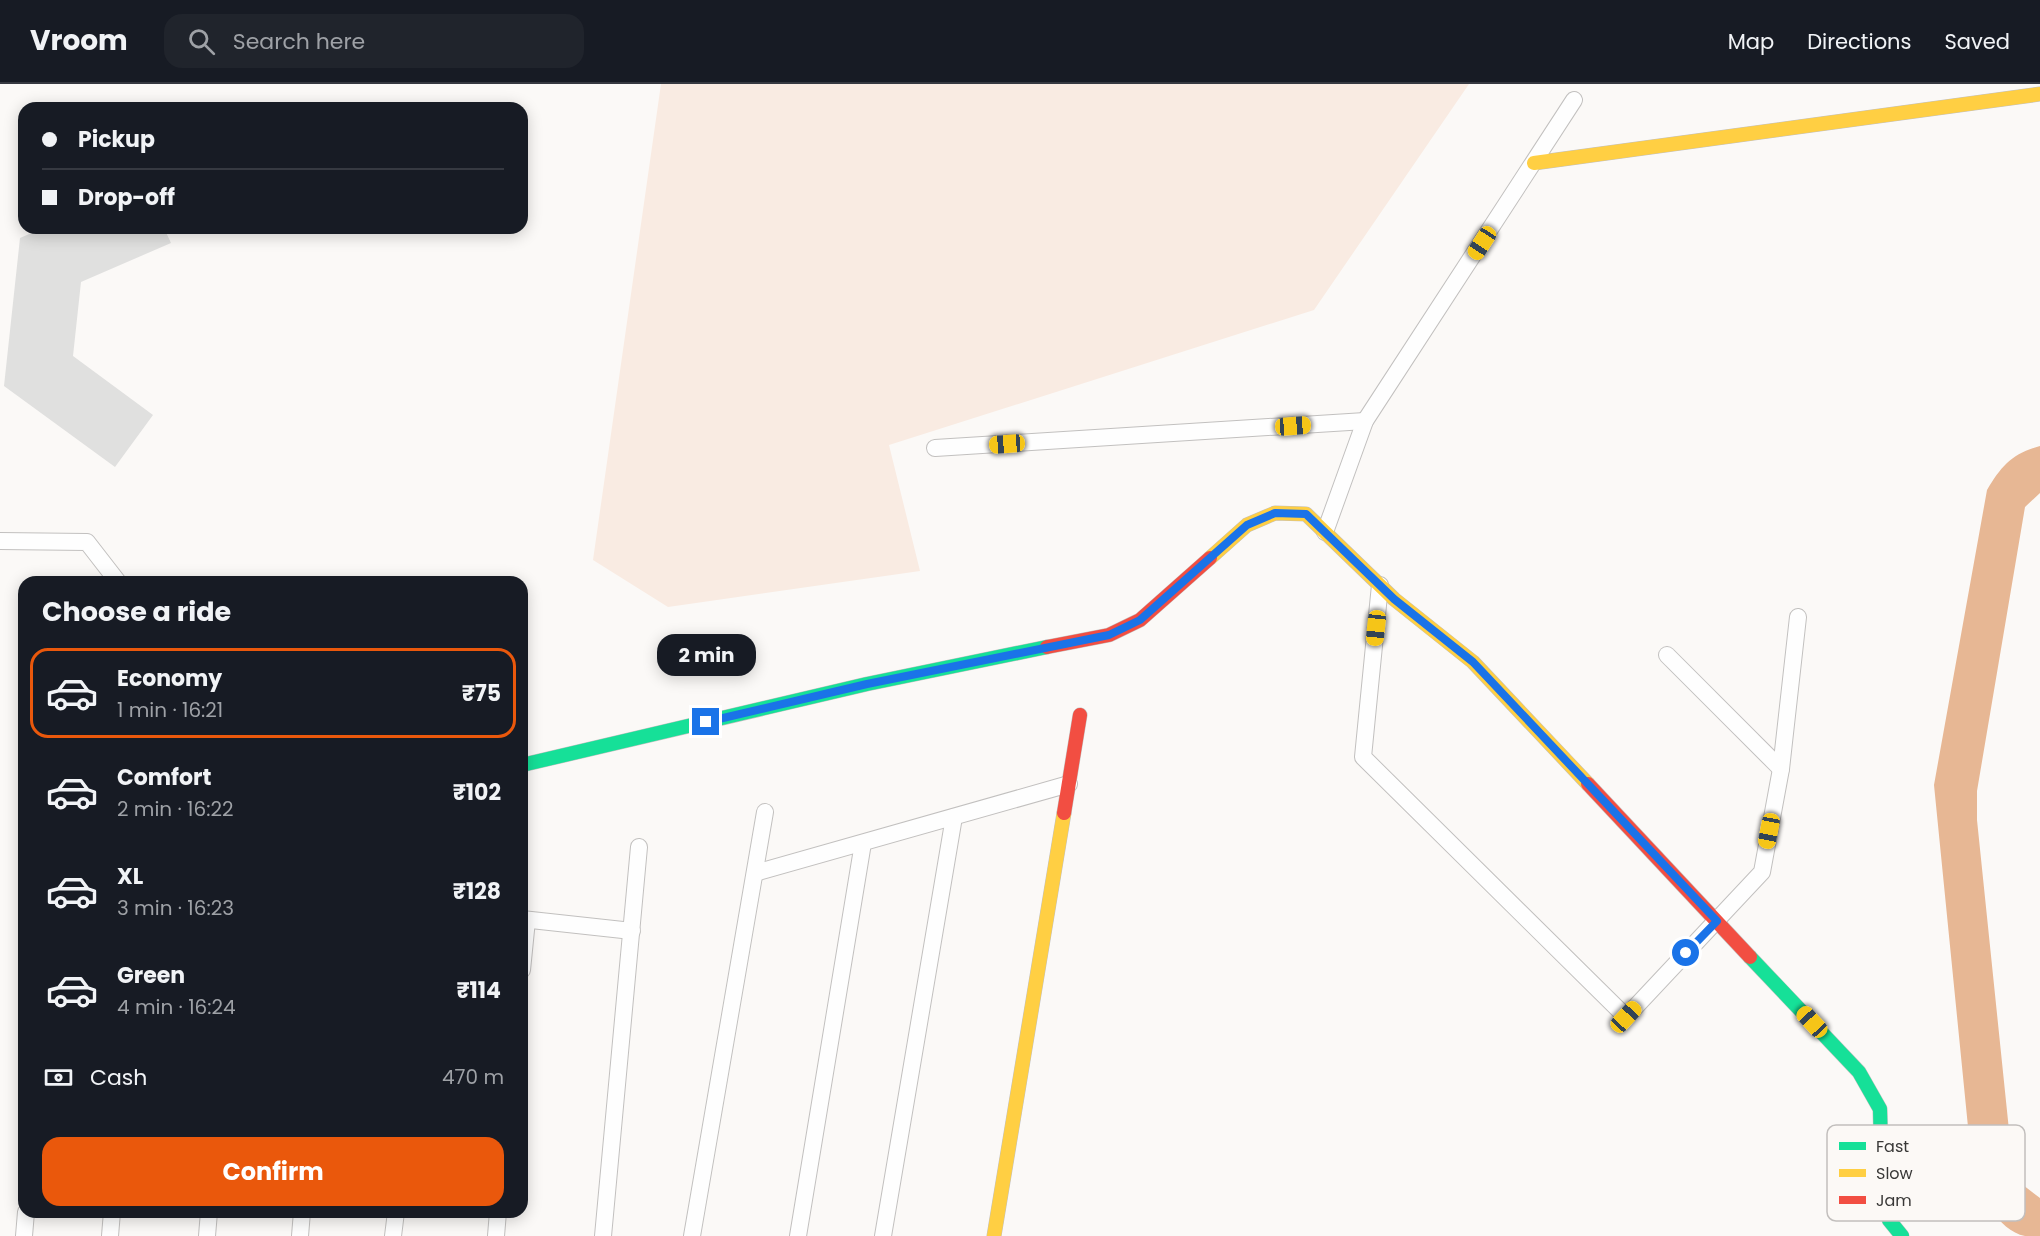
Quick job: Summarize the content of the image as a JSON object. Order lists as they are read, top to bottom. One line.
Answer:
{"legend":["Fast","Slow","Jam"],"page":{"header":"Vroom","search":"Search here","nav":["Map","Directions","Saved"],"banner":["Pickup","Drop-off"],"heading":"Choose a ride","bubble":"2 min","list":[{"name":"Economy","note":"1 min · 16:21","value":"₹75"},{"name":"Comfort","note":"2 min · 16:22","value":"₹102"},{"name":"XL","note":"3 min · 16:23","value":"₹128"},{"name":"Green","note":"4 min · 16:24","value":"₹114"}],"pay":["Cash","470 m"],"buttons":"Confirm"}}
